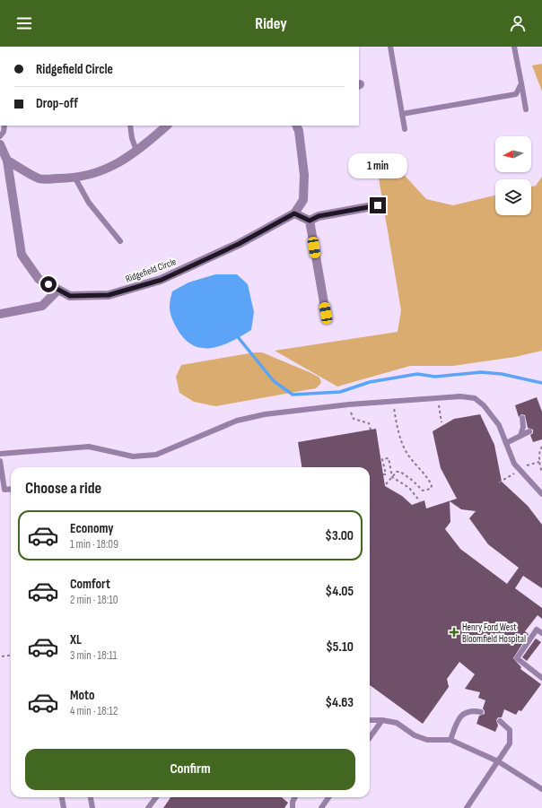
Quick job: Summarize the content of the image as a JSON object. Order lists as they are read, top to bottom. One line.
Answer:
{"streets":{"street":["Ridgefield Circle"]},"places":{"health":["Henry Ford West Bloomfield Hospital"]},"north":"left","page":{"header":"Ridey","banner":["Ridgefield Circle","Drop-off"],"bubble":"1 min","heading":"Choose a ride","list":[{"name":"Economy","note":"1 min · 18:09","value":"$3.00"},{"name":"Comfort","note":"2 min · 18:10","value":"$4.05"},{"name":"XL","note":"3 min · 18:11","value":"$5.10"},{"name":"Moto","note":"4 min · 18:12","value":"$4.63"}],"buttons":"Confirm"}}
